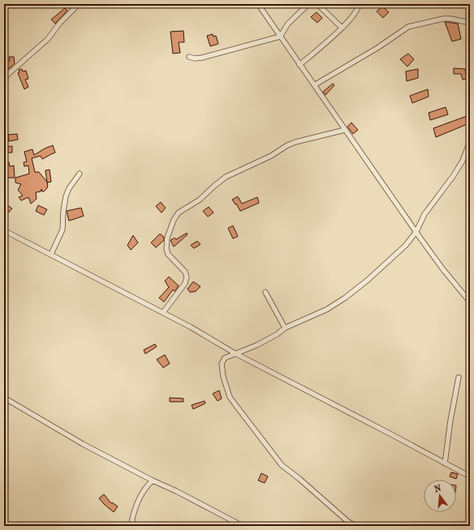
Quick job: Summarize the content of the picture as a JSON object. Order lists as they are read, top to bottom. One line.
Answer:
{"north":"top"}
